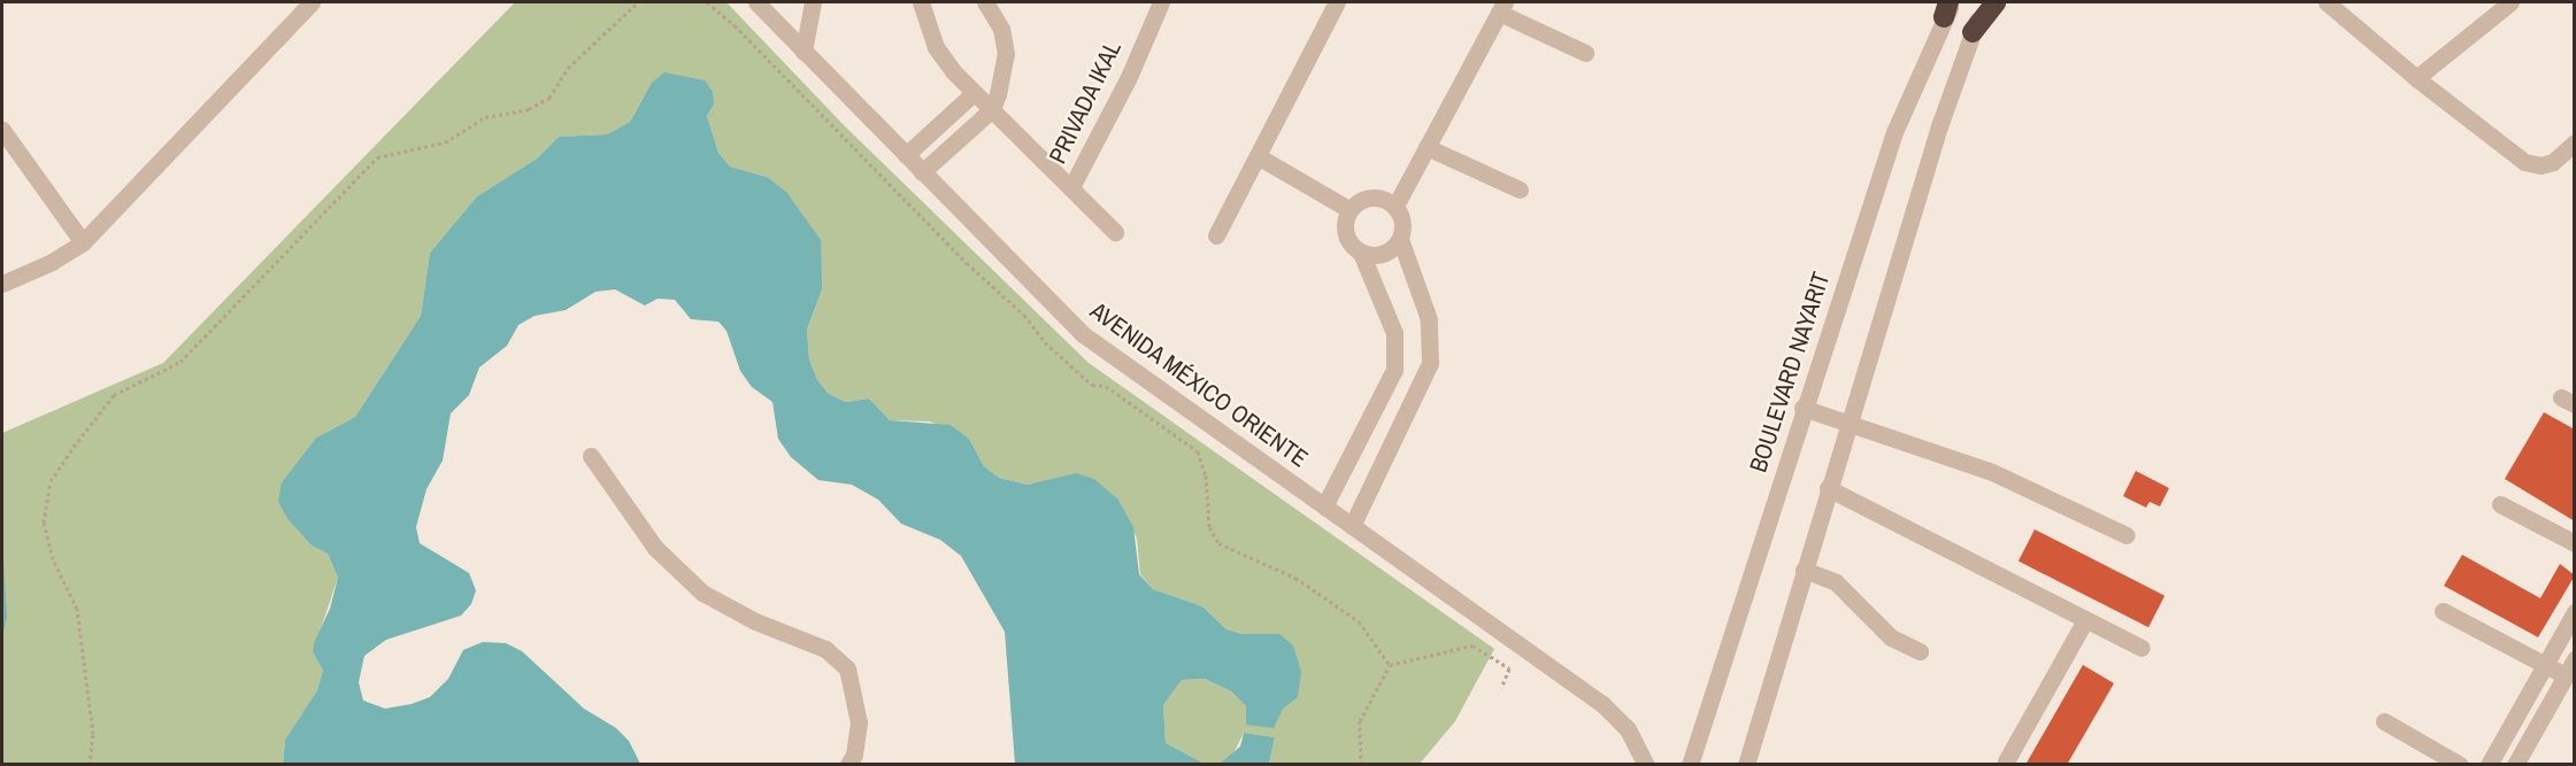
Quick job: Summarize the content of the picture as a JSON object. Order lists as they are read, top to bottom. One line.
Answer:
{"streets":{"street":["PRIVADA IKAL","BOULEVARD NAYARIT","AVENIDA MÉXICO ORIENTE"]}}
